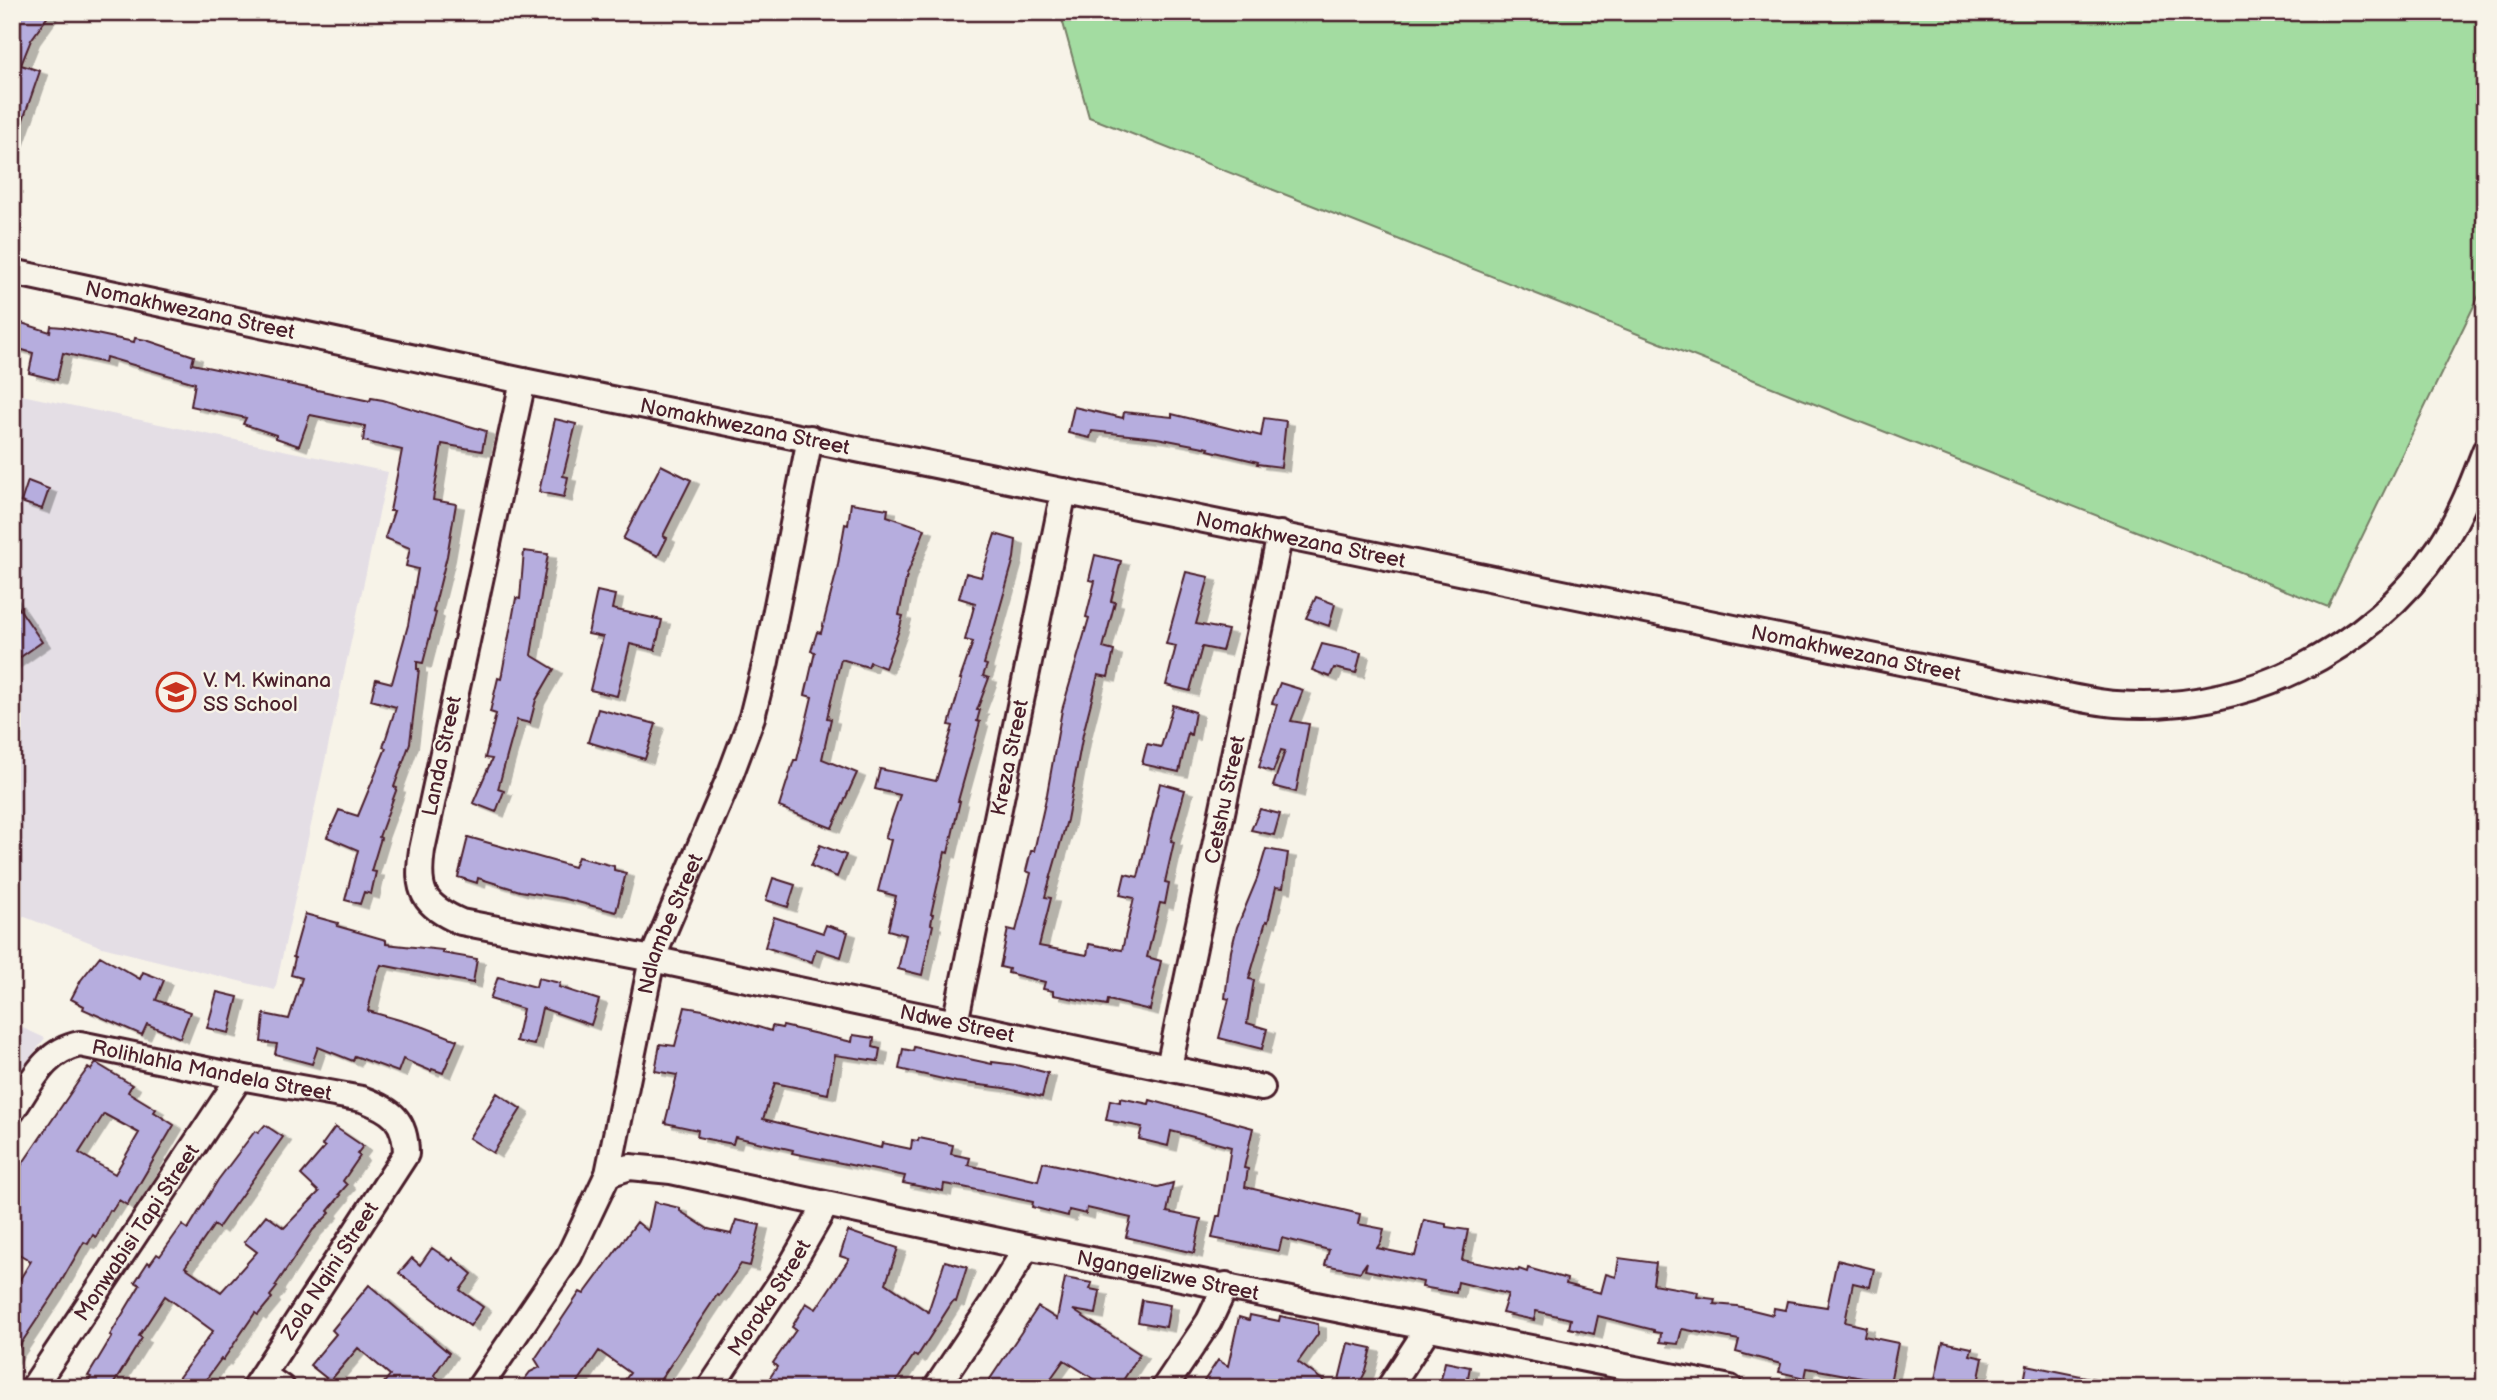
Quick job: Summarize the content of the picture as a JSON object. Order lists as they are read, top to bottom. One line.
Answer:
{"streets":{"street":["Nomakhwezana Street","Landa Street","Kreza Street","Cetshu Street","Ndlambe Street","Ndwe Street","Rolihlahla Mandela Street","Monwabisi Tapi Street","Zola Nqini Street","Ngangelizwe Street","Moroka Street"]},"crossings":[["Nomakhwezana Street","Landa Street"],["Nomakhwezana Street","Kreza Street"],["Nomakhwezana Street","Cetshu Street"],["Nomakhwezana Street","Ndlambe Street"],["Landa Street","Ndlambe Street"],["Landa Street","Ndwe Street"],["Kreza Street","Ndwe Street"],["Cetshu Street","Ndwe Street"],["Ndlambe Street","Ndwe Street"],["Ndlambe Street","Ngangelizwe Street"],["Rolihlahla Mandela Street","Monwabisi Tapi Street"],["Rolihlahla Mandela Street","Zola Nqini Street"],["Ngangelizwe Street","Moroka Street"]],"places":{"school or university":["V. M. Kwinana SS School"]}}
